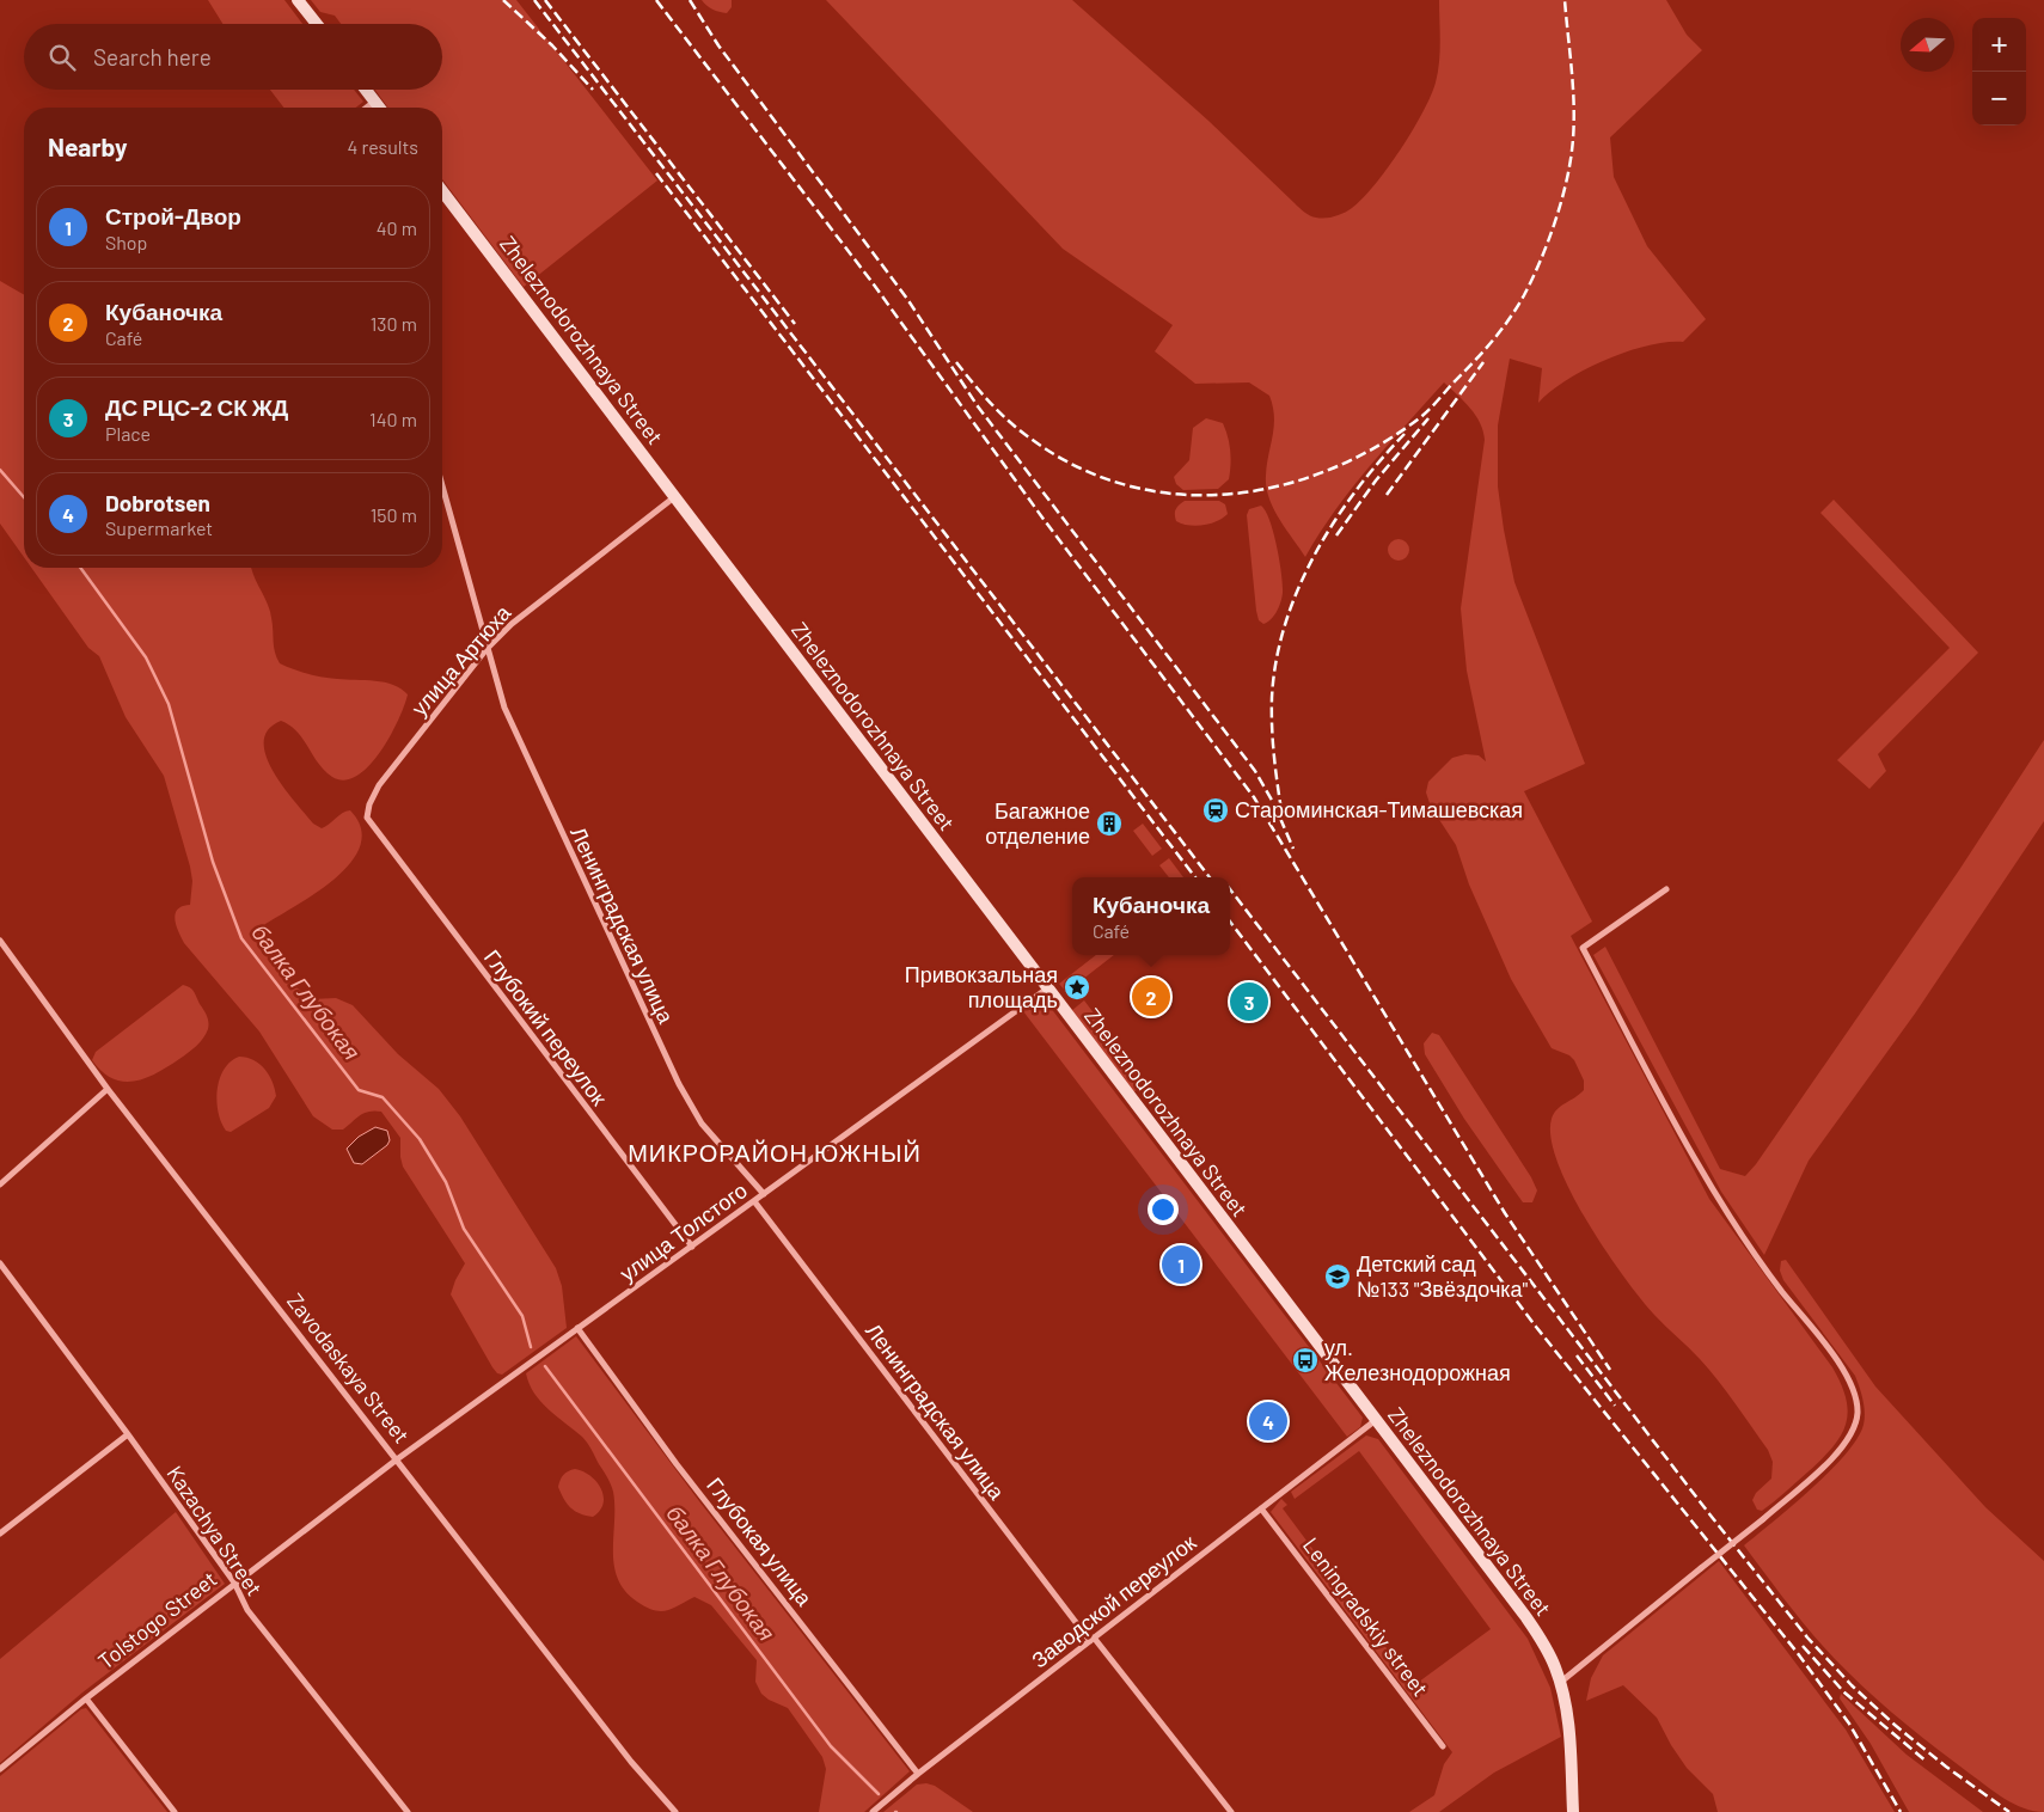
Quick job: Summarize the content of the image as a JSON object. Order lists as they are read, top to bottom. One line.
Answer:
{"streets":{"main road":["Zheleznodorozhnaya Street"],"street":["улица Артюха","Ленинградская улица","Глубокий переулок","улица Толстого","Zavodaskaya Street","Kazachya Street","Глубокая улица","Заводской переулок","Leningradskiy street","Tolstogo Street"]},"crossings":[["Zheleznodorozhnaya Street","улица Артюха"],["Zheleznodorozhnaya Street","улица Толстого"],["Zheleznodorozhnaya Street","Заводской переулок"],["улица Артюха","Ленинградская улица"],["улица Артюха","Глубокий переулок"],["Ленинградская улица","улица Толстого"],["Ленинградская улица","Заводской переулок"],["Глубокий переулок","улица Толстого"],["улица Толстого","Zavodaskaya Street"],["улица Толстого","Глубокая улица"],["улица Толстого","Tolstogo Street"],["Zavodaskaya Street","Tolstogo Street"],["Kazachya Street","Tolstogo Street"],["Глубокая улица","Заводской переулок"],["Заводской переулок","Leningradskiy street"]],"districts":["МИКРОРАЙОН ЮЖНЫЙ"],"water":["балка Глубокая"],"places":{"station":["Староминская-Тимашевская"],"building":["Багажное отделение"],"place":["Привокзальная площадь"],"school or university":["Детский сад №133 \"Звёздочка\""],"bus stop":["ул. Железнодорожная"]},"north":"left","page":{"map_buttons":["+","−"],"search":"Search here","heading":["Nearby","4 results"],"list":[{"mark":"1","name":"Строй-Двор","note":"Shop","value":"40 m"},{"mark":"2","name":"Кубаночка","note":"Café","value":"130 m"},{"mark":"3","name":"ДС РЦС-2 СК ЖД","note":"Place","value":"140 m"},{"mark":"4","name":"Dobrotsen","note":"Supermarket","value":"150 m"}],"popup":["Кубаночка","Café"],"pins":["2","3","1","4"]}}
